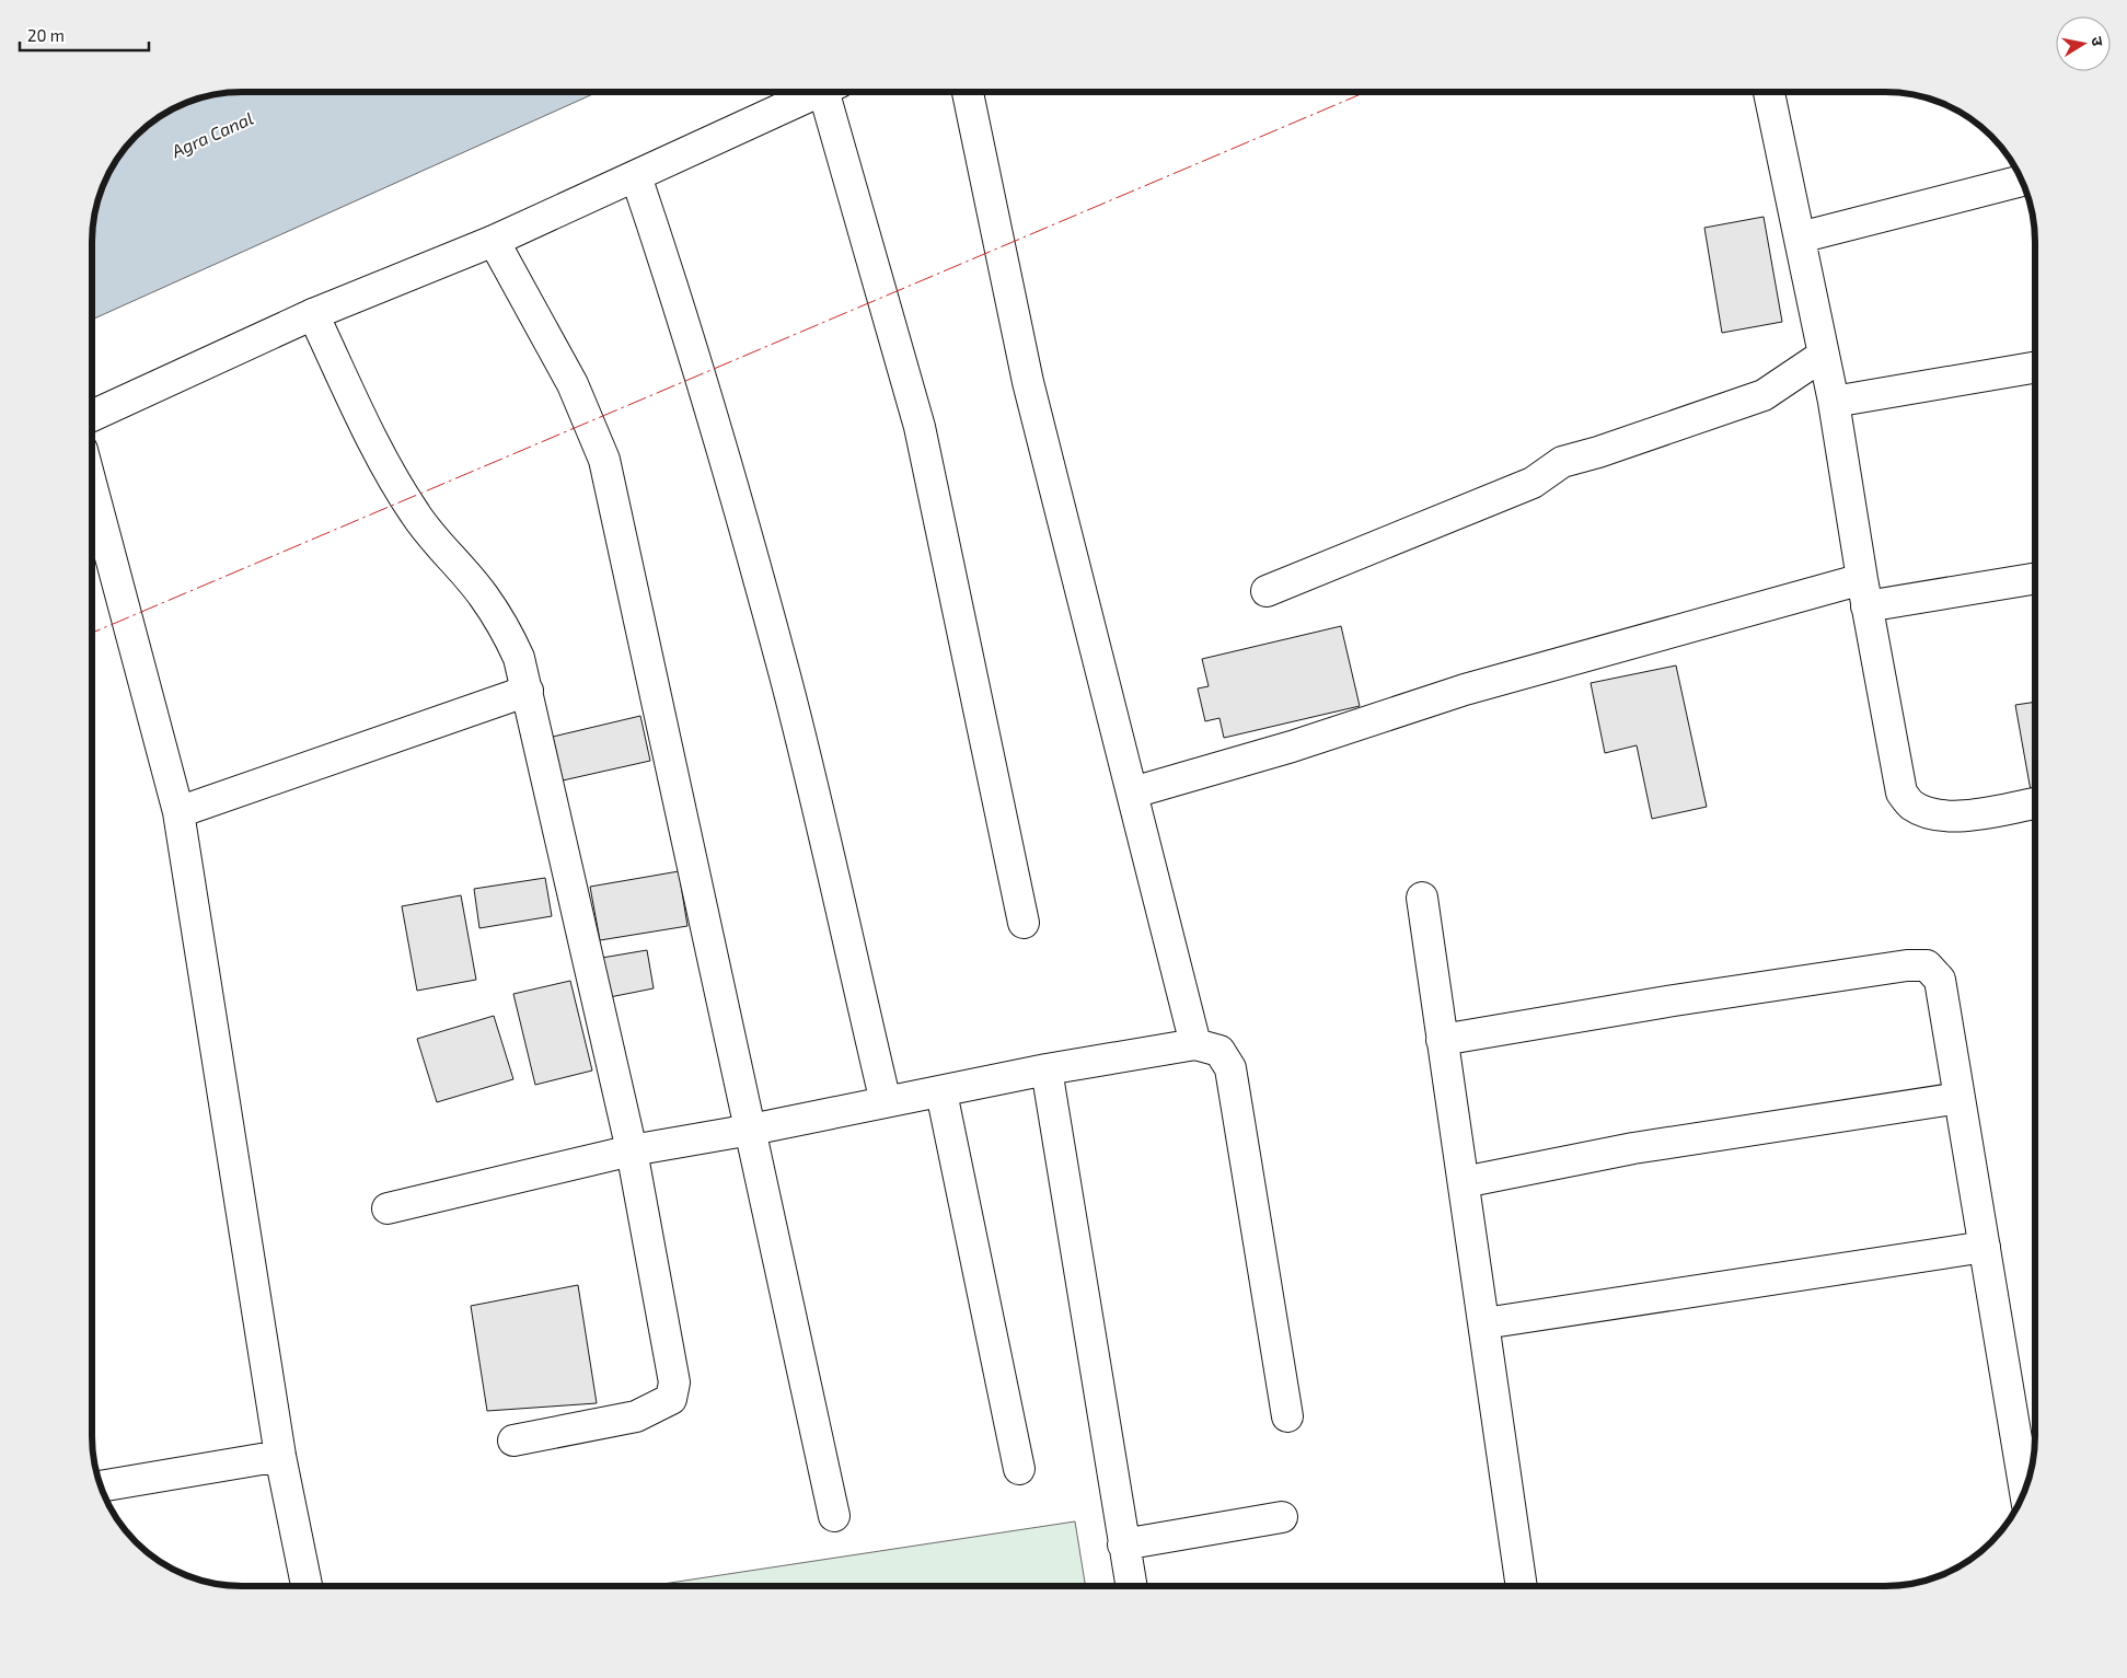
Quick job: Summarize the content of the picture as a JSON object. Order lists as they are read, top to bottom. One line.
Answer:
{"water":["Agra Canal"],"scale_bar":"20 m","north":"right"}
